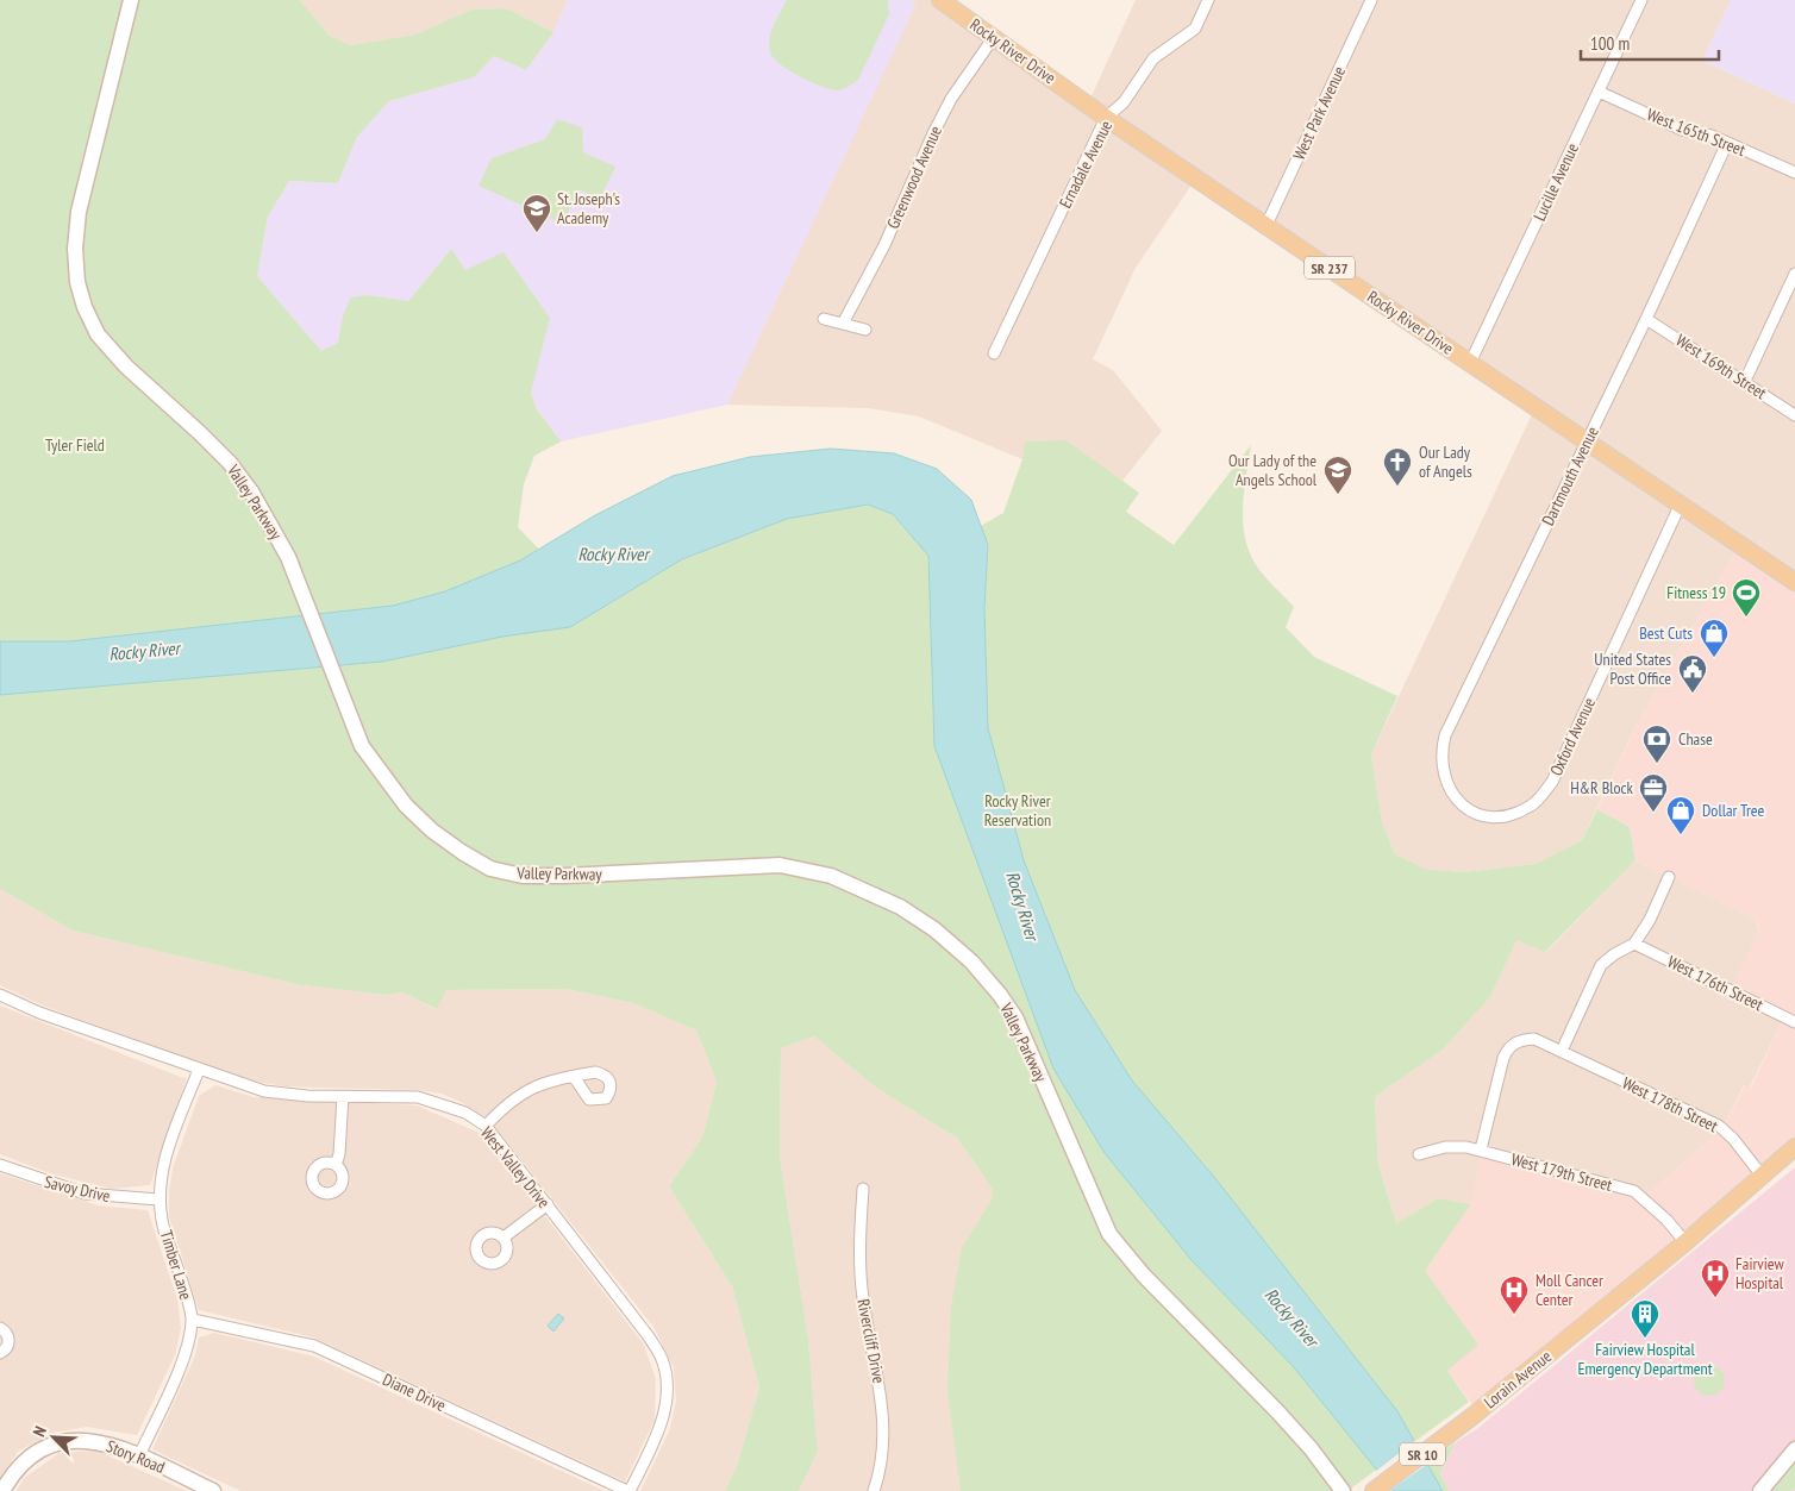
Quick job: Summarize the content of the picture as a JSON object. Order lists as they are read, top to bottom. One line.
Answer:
{"streets":{"main road":["Rocky River Drive","SR 237","Lorain Avenue","SR 10"],"street":["West Park Avenue","West 165th Street","Ernadale Avenue","Greenwood Avenue","Lucille Avenue","West 169th Street","Dartmouth Avenue","Valley Parkway","Oxford Avenue","West 176th Street","West 178th Street","West Valley Drive","West 179th Street","Savoy Drive","Timber Lane","Rivercliff Drive","Diane Drive","Story Road"]},"crossings":[["Rocky River Drive","West Park Avenue"],["Rocky River Drive","Ernadale Avenue"],["Rocky River Drive","Greenwood Avenue"],["Rocky River Drive","Lucille Avenue"],["Rocky River Drive","Dartmouth Avenue"],["Rocky River Drive","Oxford Avenue"],["West 165th Street","Lucille Avenue"],["West 165th Street","Dartmouth Avenue"],["West 169th Street","Dartmouth Avenue"],["Dartmouth Avenue","Oxford Avenue"],["West 178th Street","West 179th Street"],["West 178th Street","Lorain Avenue"],["West Valley Drive","Timber Lane"],["West Valley Drive","Diane Drive"],["West 179th Street","Lorain Avenue"],["Savoy Drive","Timber Lane"],["Timber Lane","Diane Drive"],["Timber Lane","Story Road"]],"water":["Rocky River"],"parks":["Tyler Field","Rocky River Reservation"],"places":{"school or university":["St. Joseph's Academy","Our Lady of the Angels School"],"church":["Our Lady of Angels"],"sports":["Fitness 19"],"shop":["Best Cuts","Dollar Tree"],"public building":["United States Post Office"],"bank":["Chase"],"office":["H&R Block"],"hospital":["Fairview Hospital","Moll Cancer Center"],"building":["Fairview Hospital Emergency Department"]},"scale_bar":"100 m","north":"top left"}
